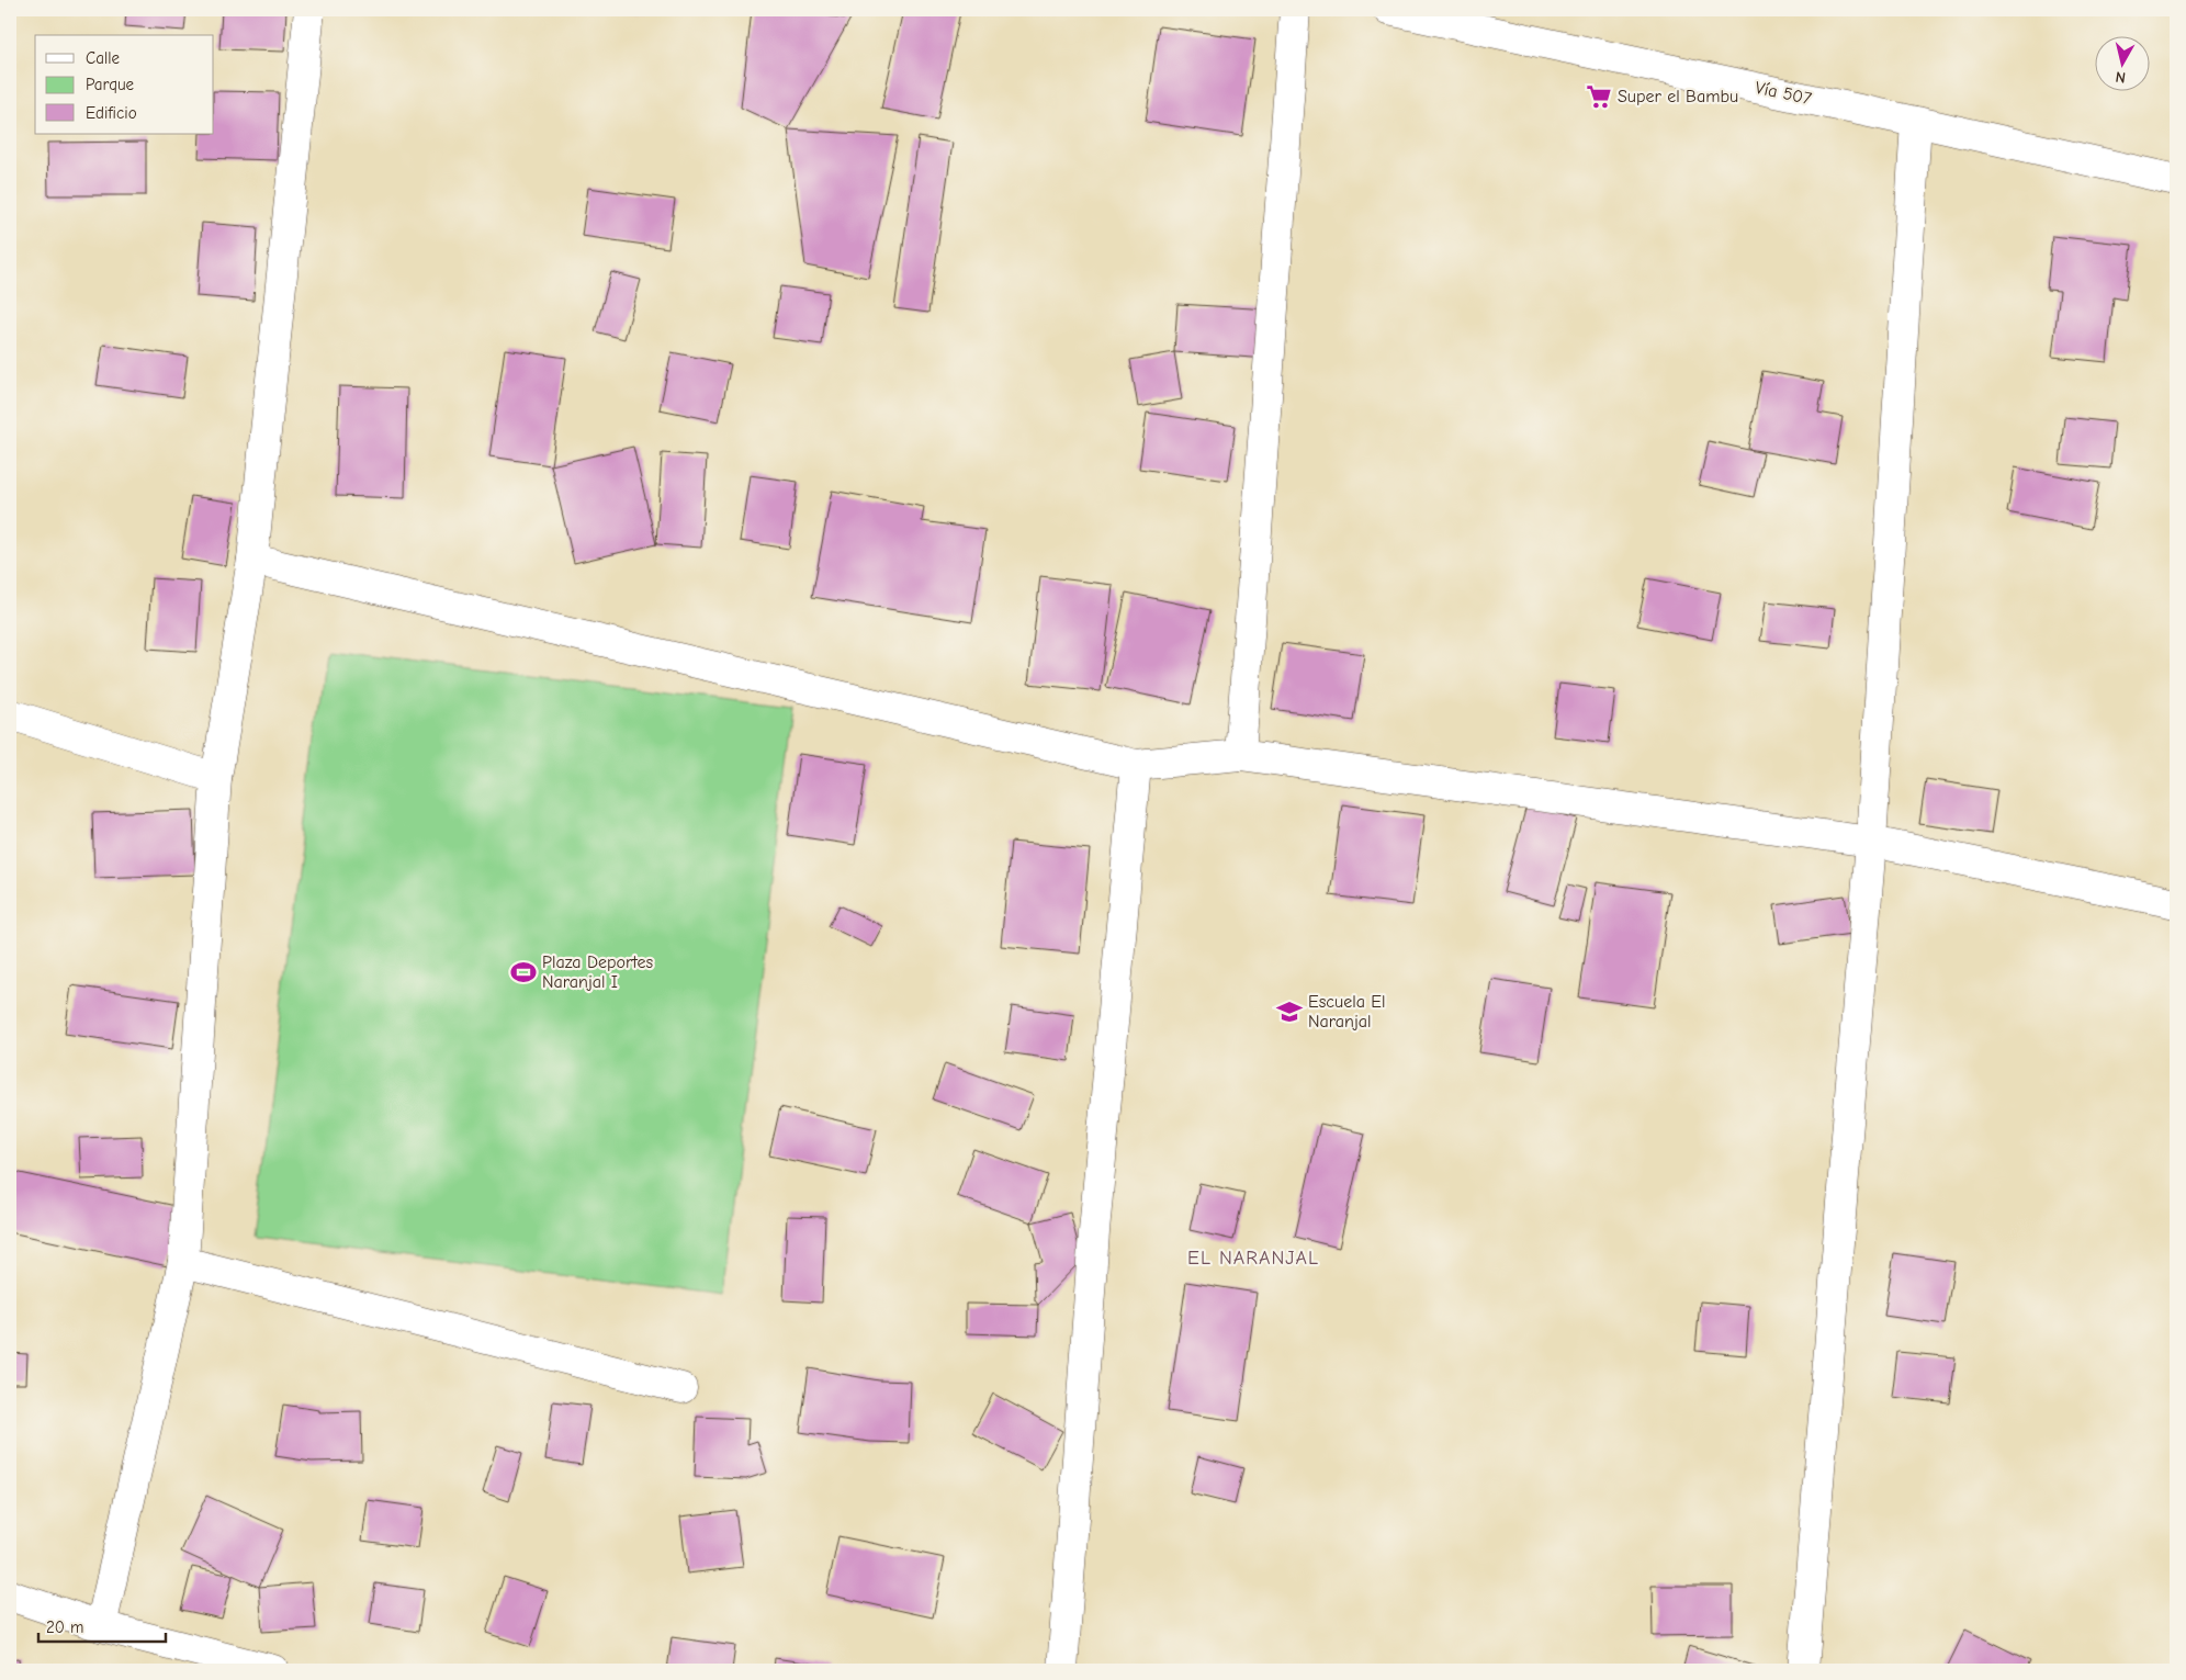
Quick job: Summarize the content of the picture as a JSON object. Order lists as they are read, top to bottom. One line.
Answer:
{"streets":{"street":["Vía 507"]},"districts":["EL NARANJAL"],"places":{"supermarket":["Super el Bambu"],"sports":["Plaza Deportes Naranjal I"],"school or university":["Escuela El Naranjal"]},"legend":["Calle","Parque","Edificio"],"scale_bar":"20 m","north":"bottom"}
